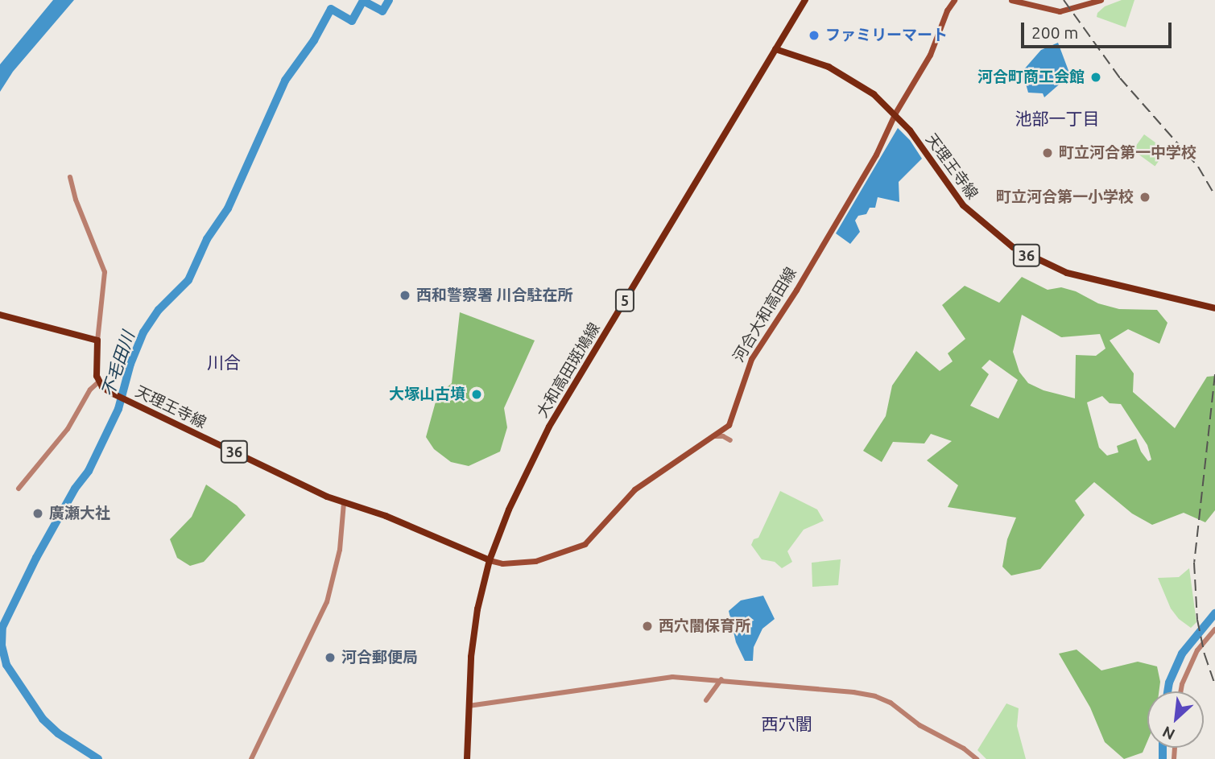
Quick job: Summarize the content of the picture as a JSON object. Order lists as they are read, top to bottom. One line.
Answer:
{"streets":{"main road":["天理王寺線","36","5","河合大和高田線","大和高田斑鳩線"]},"crossings":[["天理王寺線","河合大和高田線"],["天理王寺線","大和高田斑鳩線"],["河合大和高田線","大和高田斑鳩線"]],"districts":["池部一丁目","川合","西穴闇"],"water":["不毛田川"],"places":["ファミリーマート","河合町商工会館","町立河合第一中学校","町立河合第一小学校","西和警察署 川合駐在所","大塚山古墳","廣瀬大社","西穴闇保育所","河合郵便局"],"scale_bar":"200 m","north":"bottom left"}
